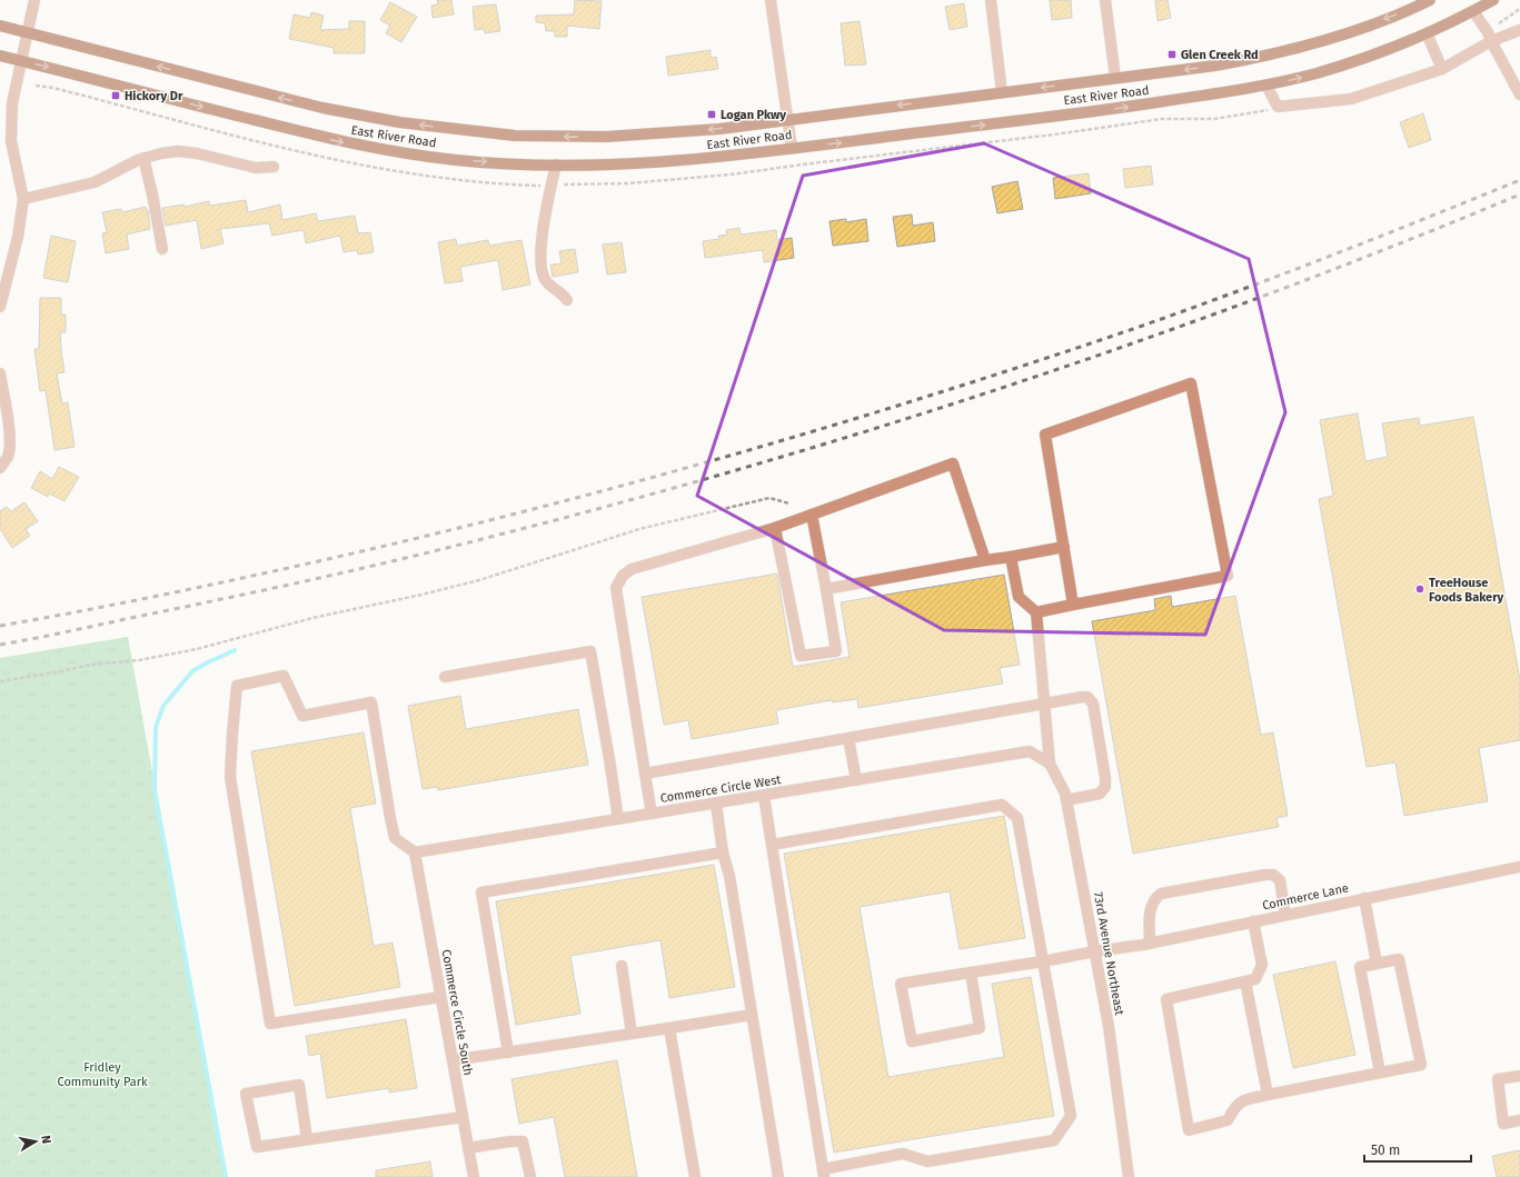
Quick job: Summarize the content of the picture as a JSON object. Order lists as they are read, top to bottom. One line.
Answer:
{"streets":{"main road":["East River Road"],"street":["Commerce Circle West","Commerce Lane","73rd Avenue Northeast","Commerce Circle South"]},"crossings":[["Commerce Circle West","73rd Avenue Northeast"],["Commerce Circle West","Commerce Circle South"],["Commerce Lane","73rd Avenue Northeast"]],"parks":["Fridley Community Park"],"places":{"transit":["Glen Creek Rd","Hickory Dr","Logan Pkwy"],"other":["TreeHouse Foods Bakery"]},"scale_bar":"50 m","north":"right"}
